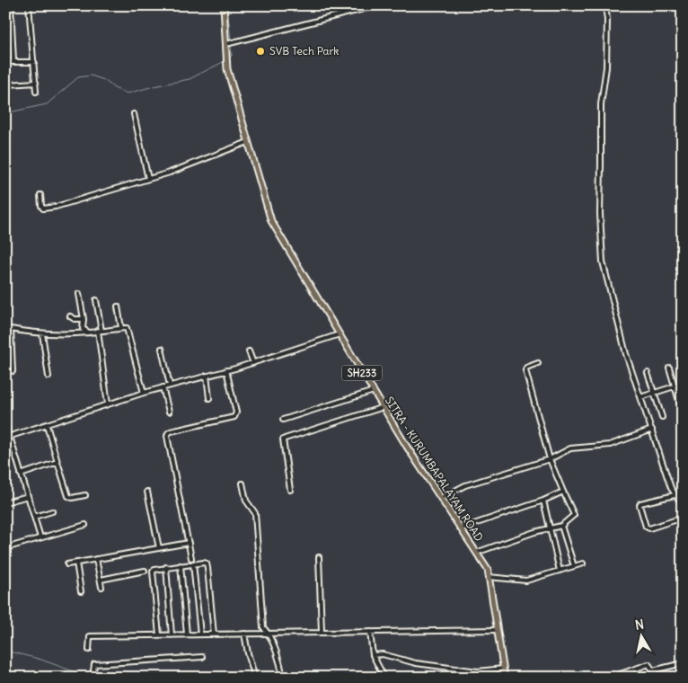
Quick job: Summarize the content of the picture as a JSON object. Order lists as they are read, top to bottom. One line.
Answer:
{"streets":{"main road":["SH233","SITRA - KURUMBAPALAYAM ROAD"]},"places":["SVB Tech Park"],"north":"top"}
